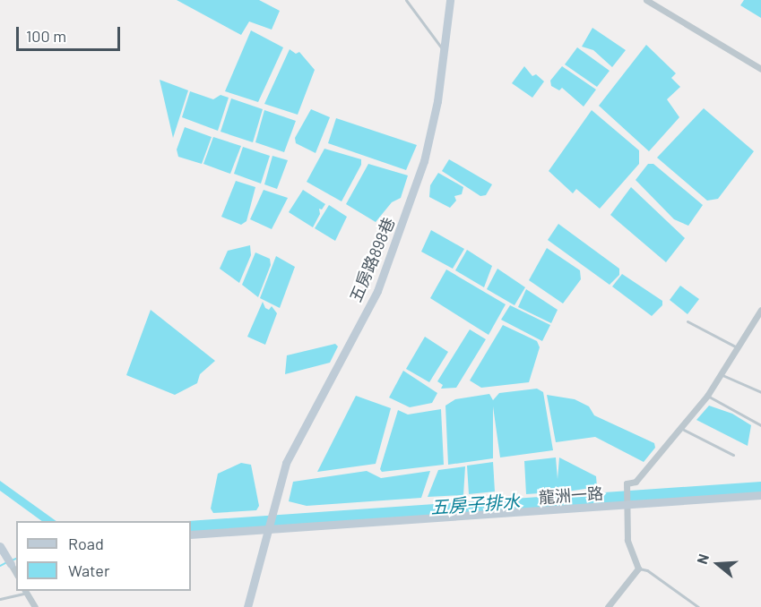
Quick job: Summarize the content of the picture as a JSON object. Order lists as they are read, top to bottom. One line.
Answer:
{"streets":{"street":["五房路898巷","龍洲一路"]},"crossings":[["五房路898巷","龍洲一路"]],"water":["五房子排水"],"legend":["Road","Water"],"scale_bar":"100 m","north":"left"}
